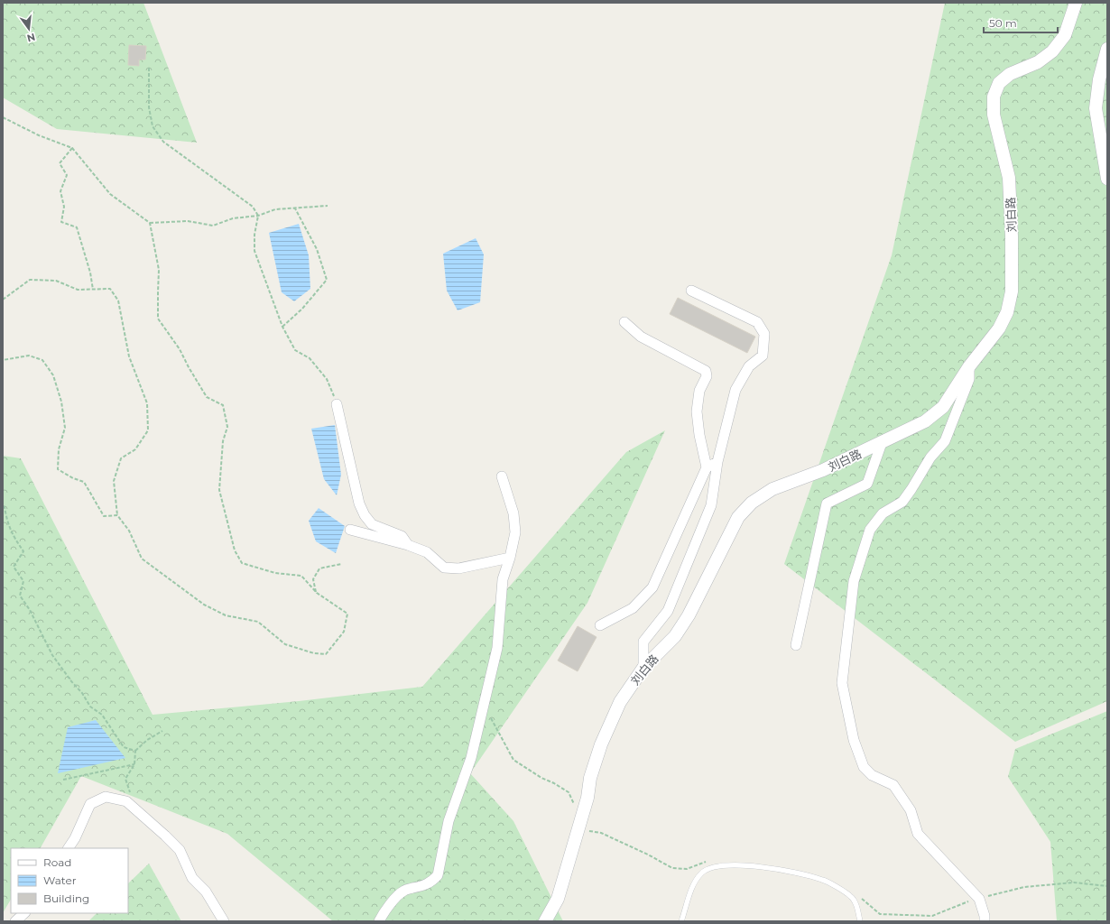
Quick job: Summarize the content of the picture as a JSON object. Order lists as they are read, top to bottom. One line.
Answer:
{"streets":{"street":["刘白路"]},"legend":["Road","Water","Building"],"scale_bar":"50 m","north":"bottom"}
